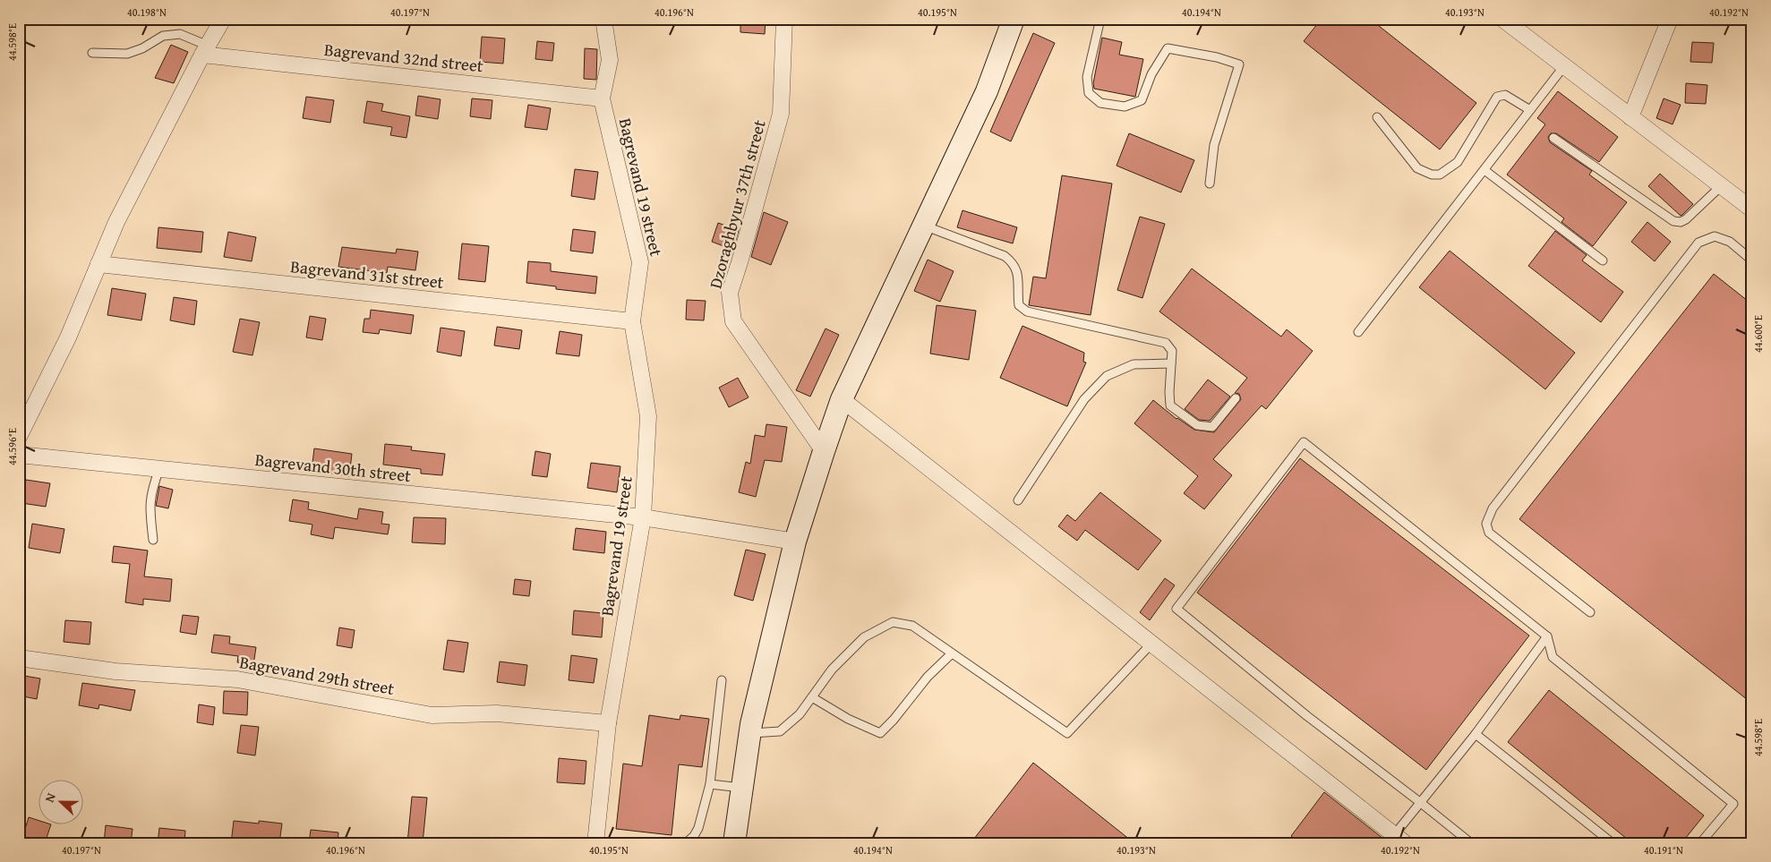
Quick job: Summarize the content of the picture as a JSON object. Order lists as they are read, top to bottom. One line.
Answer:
{"streets":{"street":["Bagrevand 32nd street","Bagrevand 19 street","Dzoraghbyur 37th street","Bagrevand 31st street","Bagrevand 30th street","Bagrevand 29th street"]},"crossings":[["Bagrevand 32nd street","Bagrevand 19 street"],["Bagrevand 19 street","Bagrevand 31st street"],["Bagrevand 19 street","Bagrevand 30th street"],["Bagrevand 19 street","Bagrevand 29th street"]],"north":"left","coordinates":["40.198°N","40.197°N","40.196°N","40.195°N","40.194°N","40.193°N","40.192°N","44.598°E","44.600°E","44.596°E","40.191°N"]}
